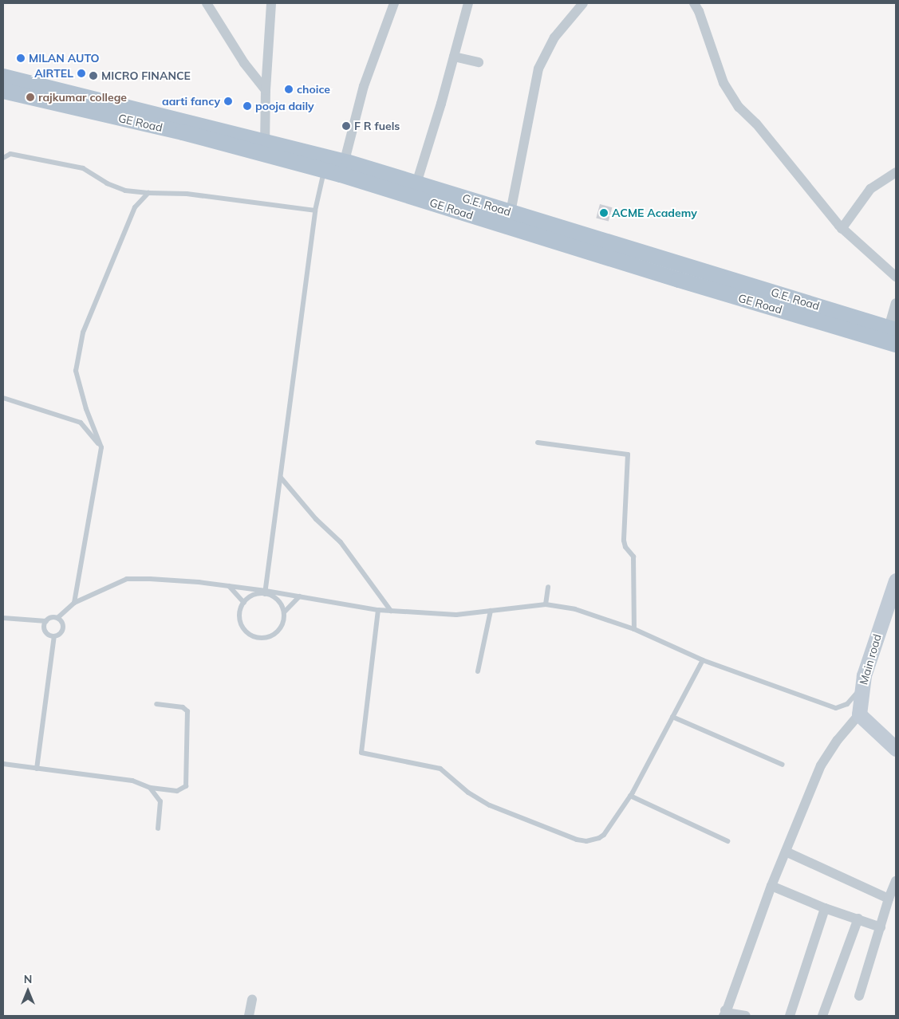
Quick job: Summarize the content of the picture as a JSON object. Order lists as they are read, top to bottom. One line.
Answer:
{"streets":{"main road":["GE Road","G.E. Road"],"street":["Main road"]},"crossings":[["GE Road","G.E. Road"]],"places":["MILAN AUTO","AIRTEL","MICRO FINANCE","choice","rajkumar college","aarti fancy","pooja daily","F R fuels","ACME Academy"],"north":"top"}
